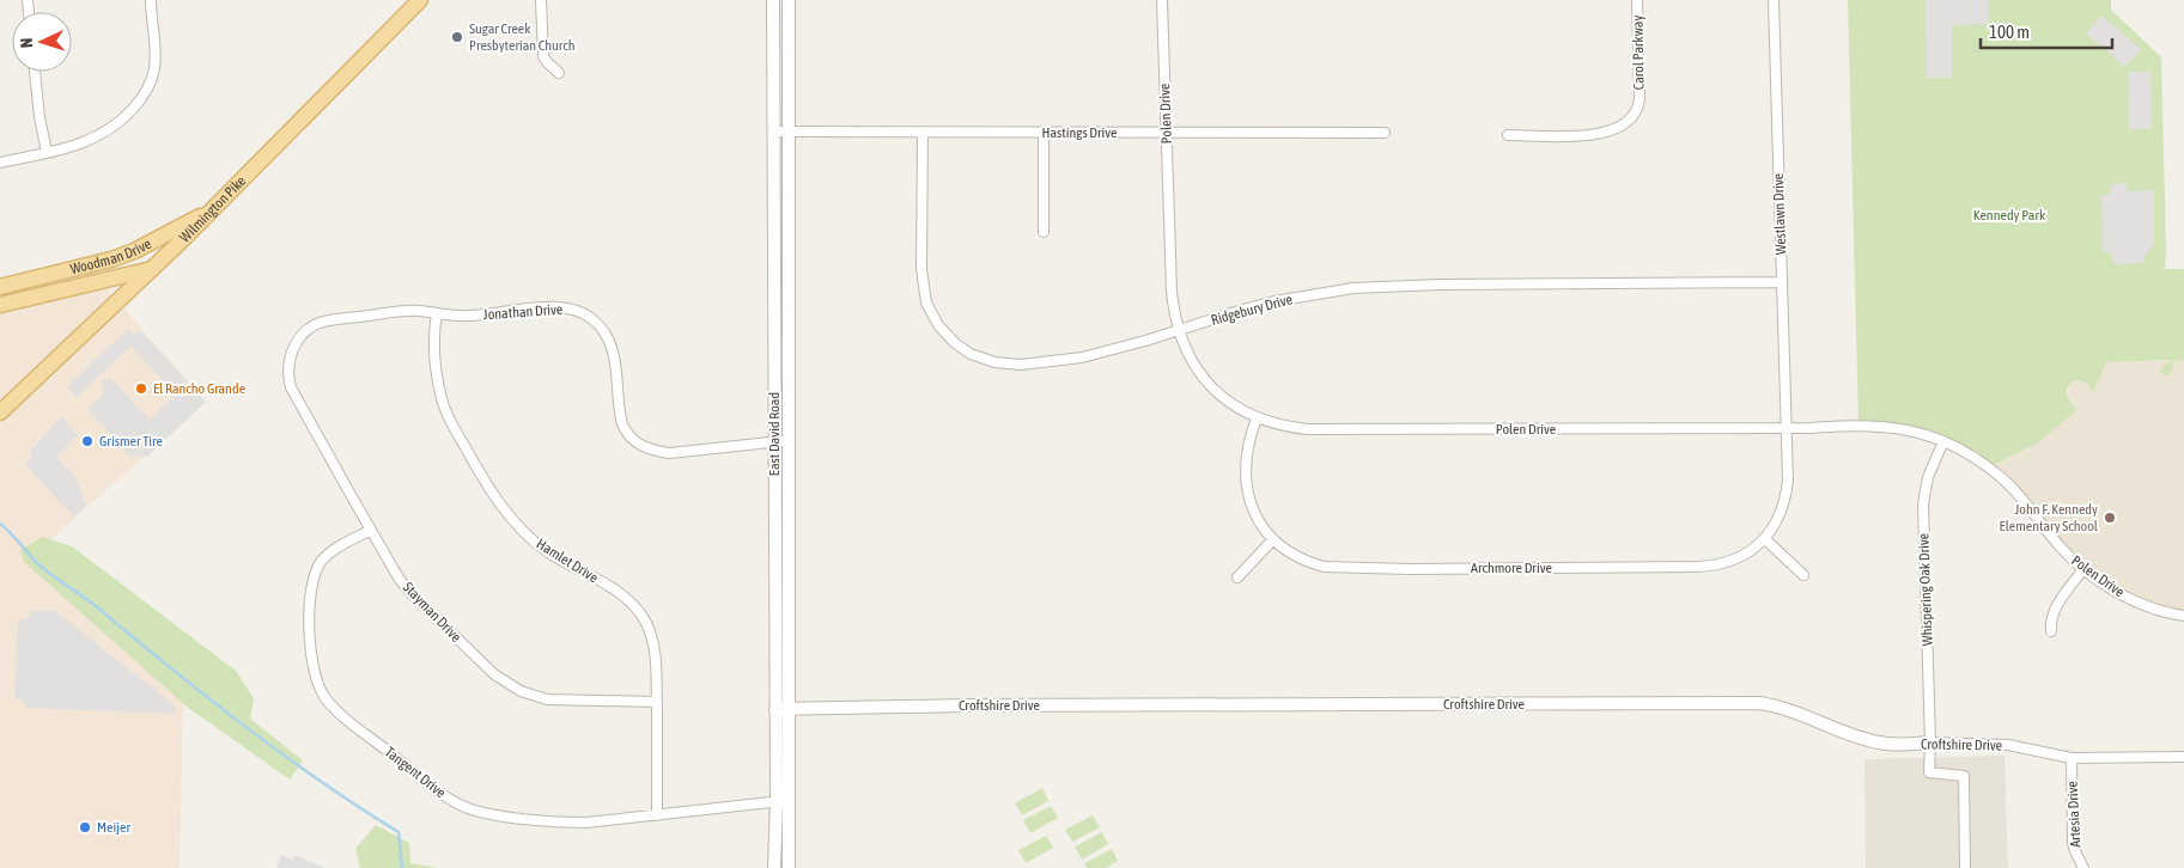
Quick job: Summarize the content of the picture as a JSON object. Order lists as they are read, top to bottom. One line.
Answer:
{"streets":{"main road":["Wilmington Pike","Woodman Drive"],"street":["Carol Parkway","Polen Drive","Hastings Drive","Westlawn Drive","Ridgebury Drive","Jonathan Drive","East David Road","Hamlet Drive","Archmore Drive","Whispering Oak Drive","Stayman Drive","Croftshire Drive","Tangent Drive","Artesia Drive"]},"crossings":[["Polen Drive","Hastings Drive"],["Polen Drive","Westlawn Drive"],["Polen Drive","Ridgebury Drive"],["Polen Drive","Archmore Drive"],["Polen Drive","Whispering Oak Drive"],["Hastings Drive","Ridgebury Drive"],["Hastings Drive","East David Road"],["Wilmington Pike","Woodman Drive"],["Westlawn Drive","Ridgebury Drive"],["Westlawn Drive","Archmore Drive"],["Jonathan Drive","East David Road"],["Jonathan Drive","Hamlet Drive"],["Jonathan Drive","Stayman Drive"],["East David Road","Croftshire Drive"],["East David Road","Tangent Drive"],["Hamlet Drive","Stayman Drive"],["Hamlet Drive","Tangent Drive"],["Whispering Oak Drive","Croftshire Drive"],["Stayman Drive","Tangent Drive"],["Croftshire Drive","Artesia Drive"]],"parks":["Kennedy Park"],"places":["Sugar Creek Presbyterian Church","El Rancho Grande","Grismer Tire","John F. Kennedy Elementary School","Meijer"],"scale_bar":"100 m","north":"left"}
